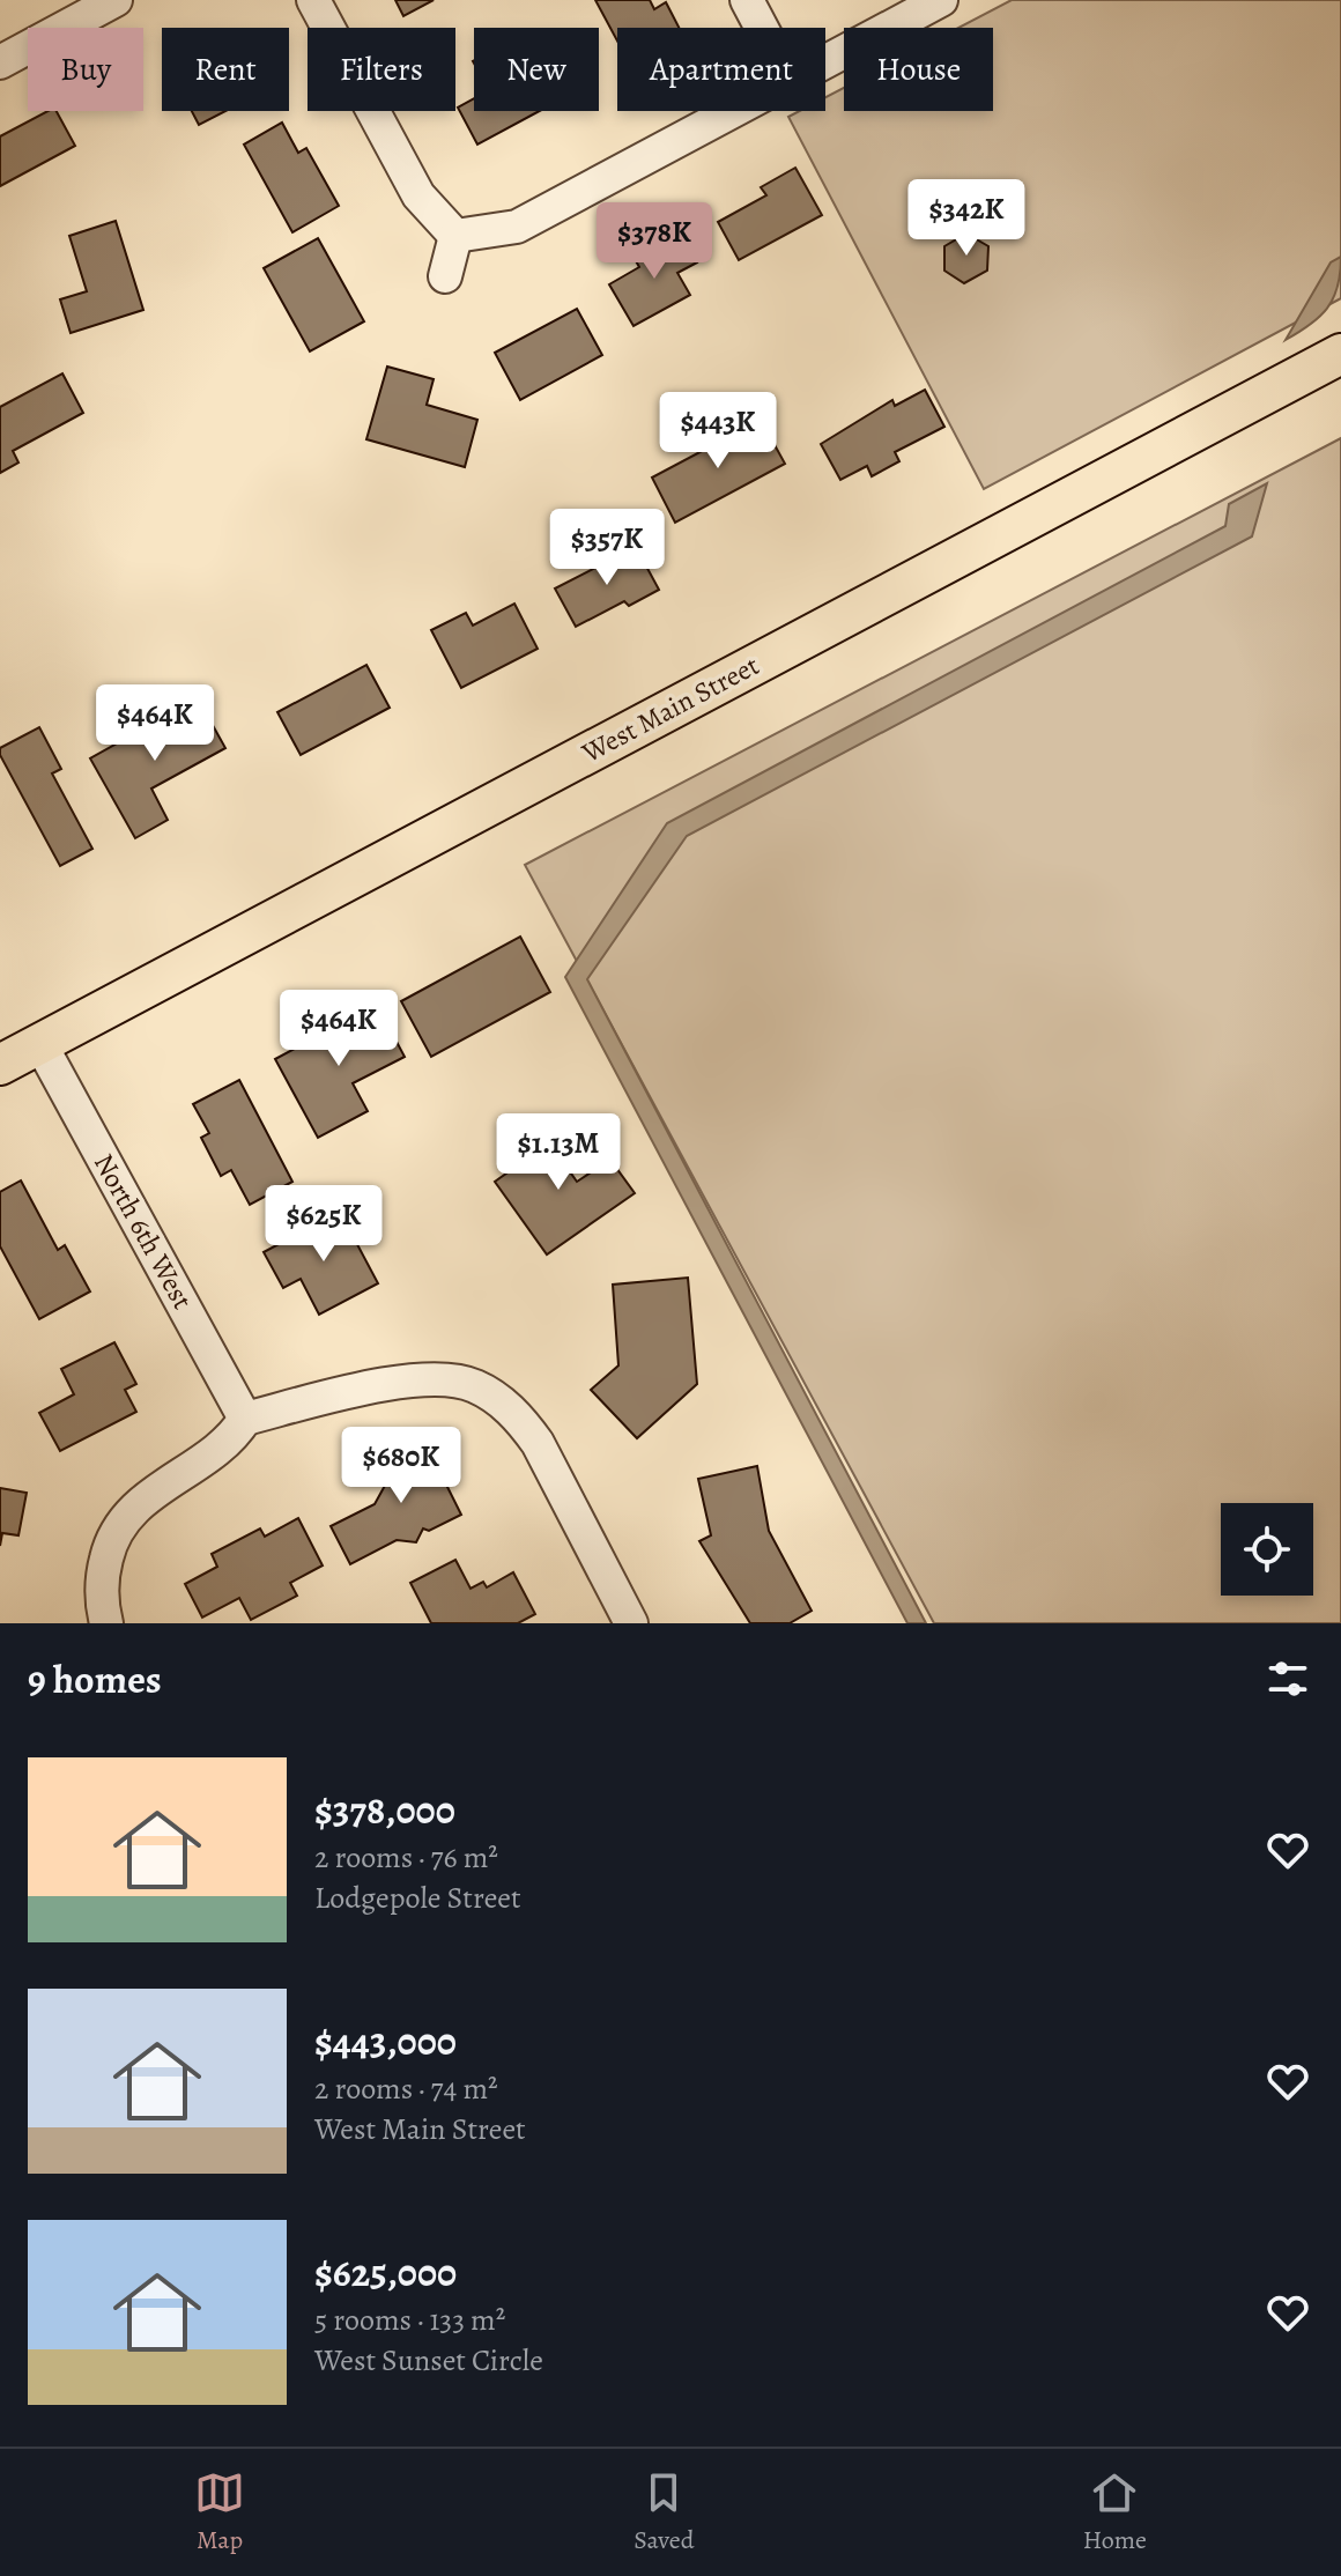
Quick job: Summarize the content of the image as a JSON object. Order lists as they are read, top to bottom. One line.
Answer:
{"streets":{"main road":["West Main Street"],"street":["North 6th West"]},"crossings":[["West Main Street","North 6th West"]],"page":{"chip":["Buy","Rent","Filters","New","Apartment","House"],"price":["$342K","$378K","$443K","$357K","$464K","$464K","$1.13M","$625K","$680K"],"heading":"9 homes","list":[{"name":"$378,000","note":"2 rooms · 76 m² · Lodgepole Street"},{"name":"$443,000","note":"2 rooms · 74 m² · West Main Street"},{"name":"$625,000","note":"5 rooms · 133 m² · West Sunset Circle"}],"tabs":["Map","Saved","Home"]}}
